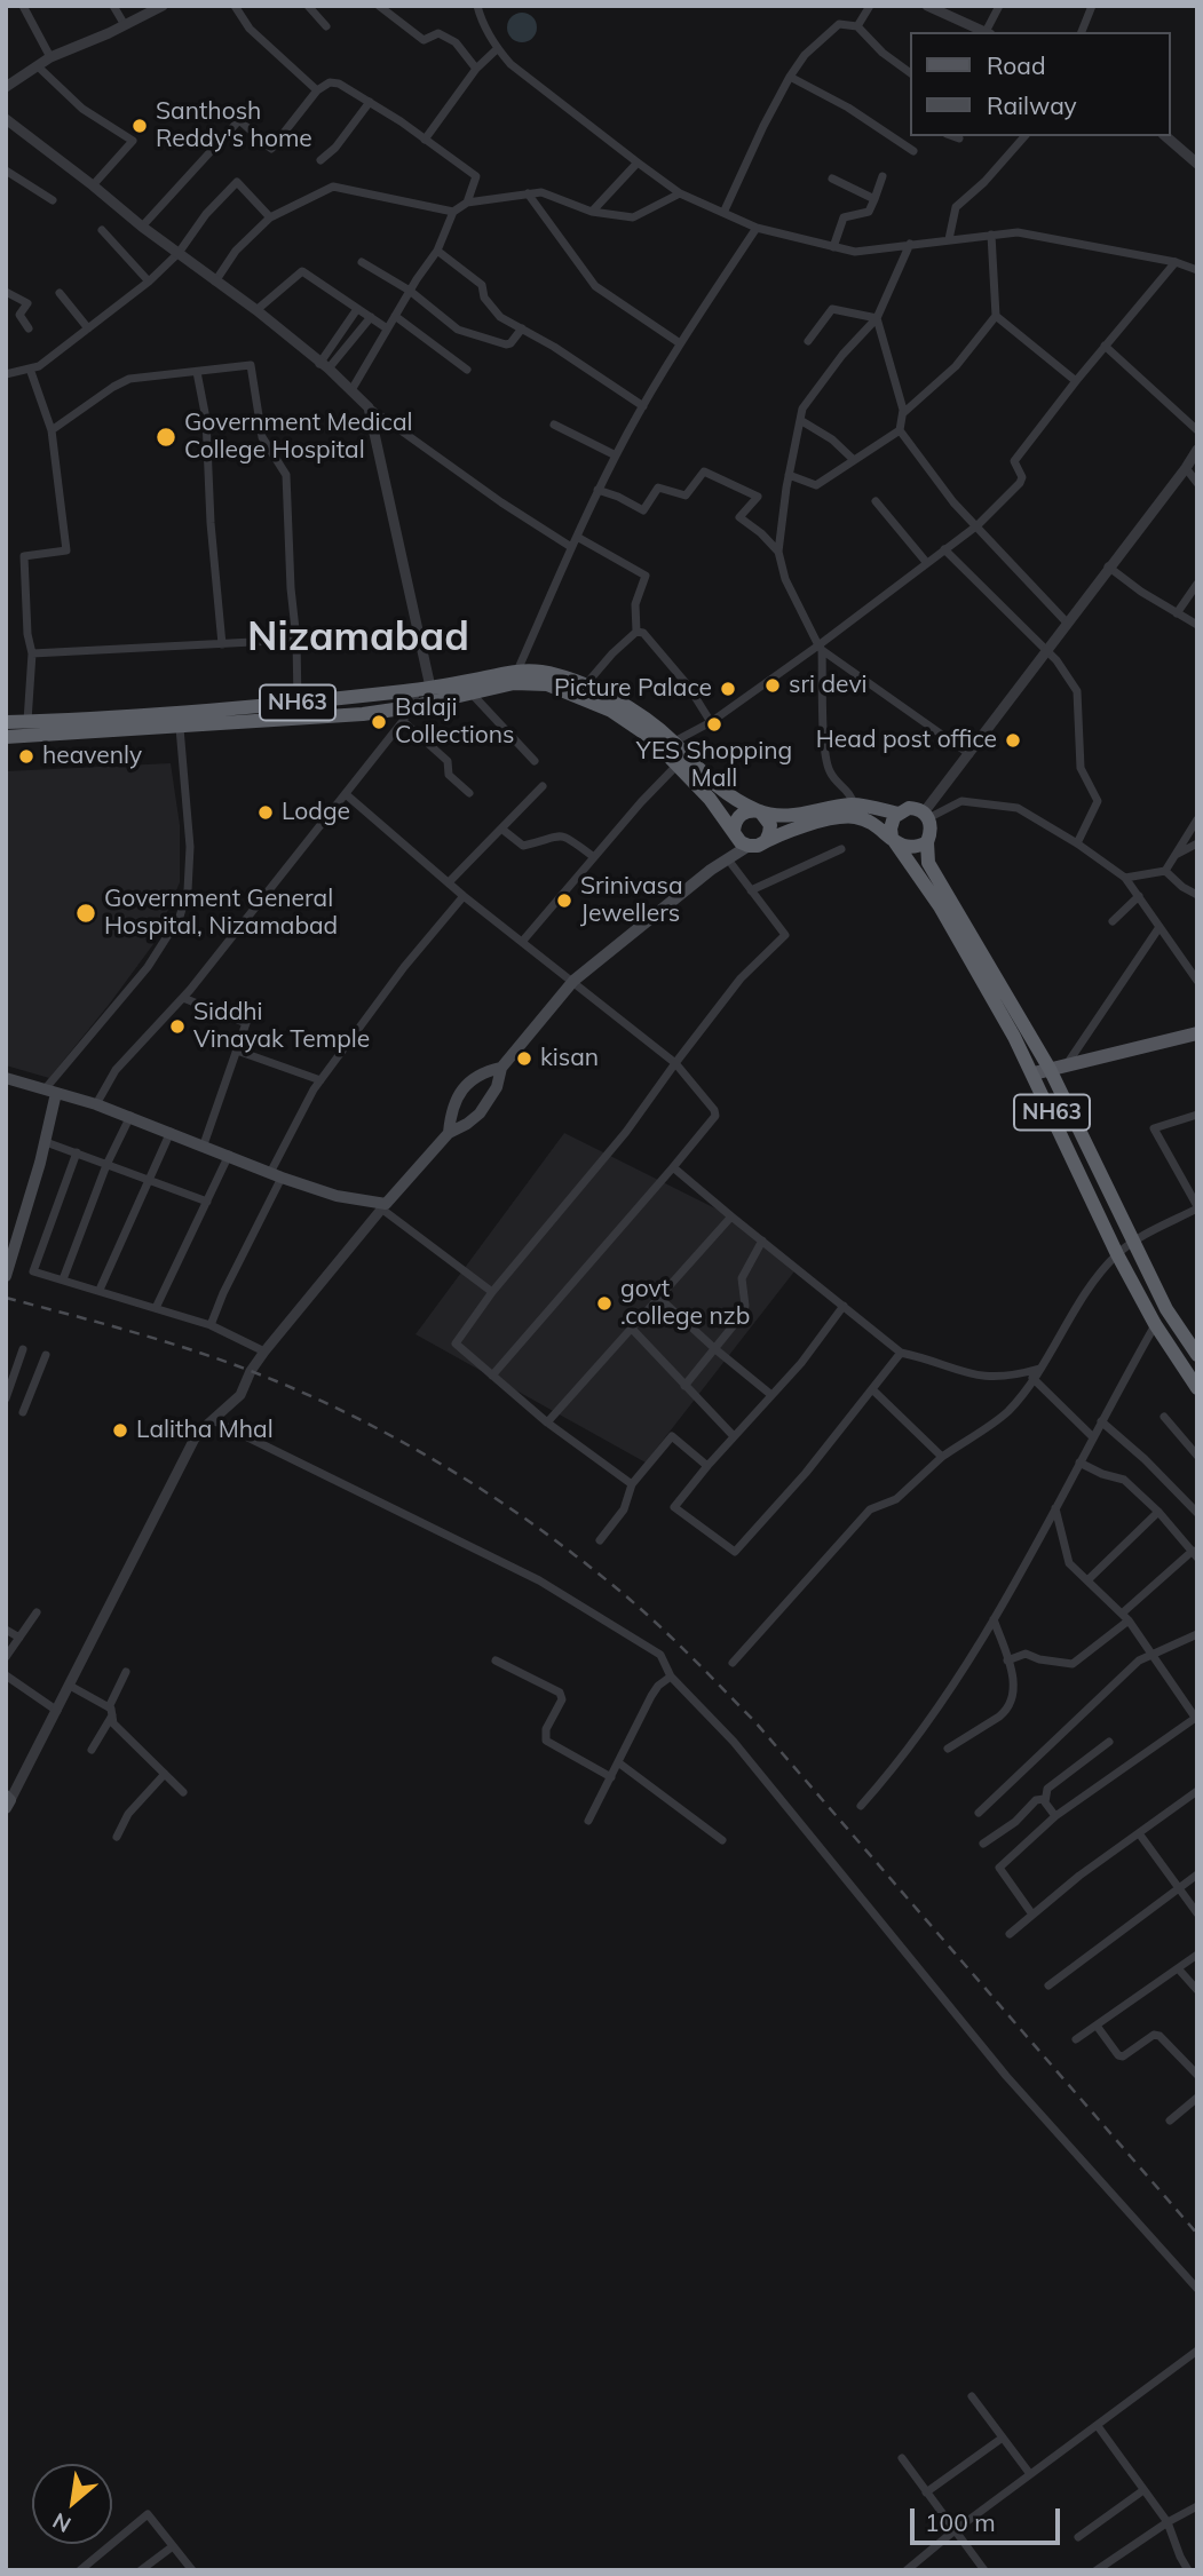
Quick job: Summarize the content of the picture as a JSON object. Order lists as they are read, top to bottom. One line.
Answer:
{"streets":{"highway":["NH63"]},"districts":["Nizamabad"],"places":["Santhosh Reddy's home","Government Medical College Hospital","sri devi","Picture Palace","Balaji Collections","YES Shopping Mall","Head post office","heavenly","Lodge","Srinivasa Jewellers","Government General Hospital, Nizamabad","Siddhi Vinayak Temple","kisan","govt .college nzb","Lalitha Mhal"],"legend":["Road","Railway"],"scale_bar":"100 m","north":"bottom left"}
